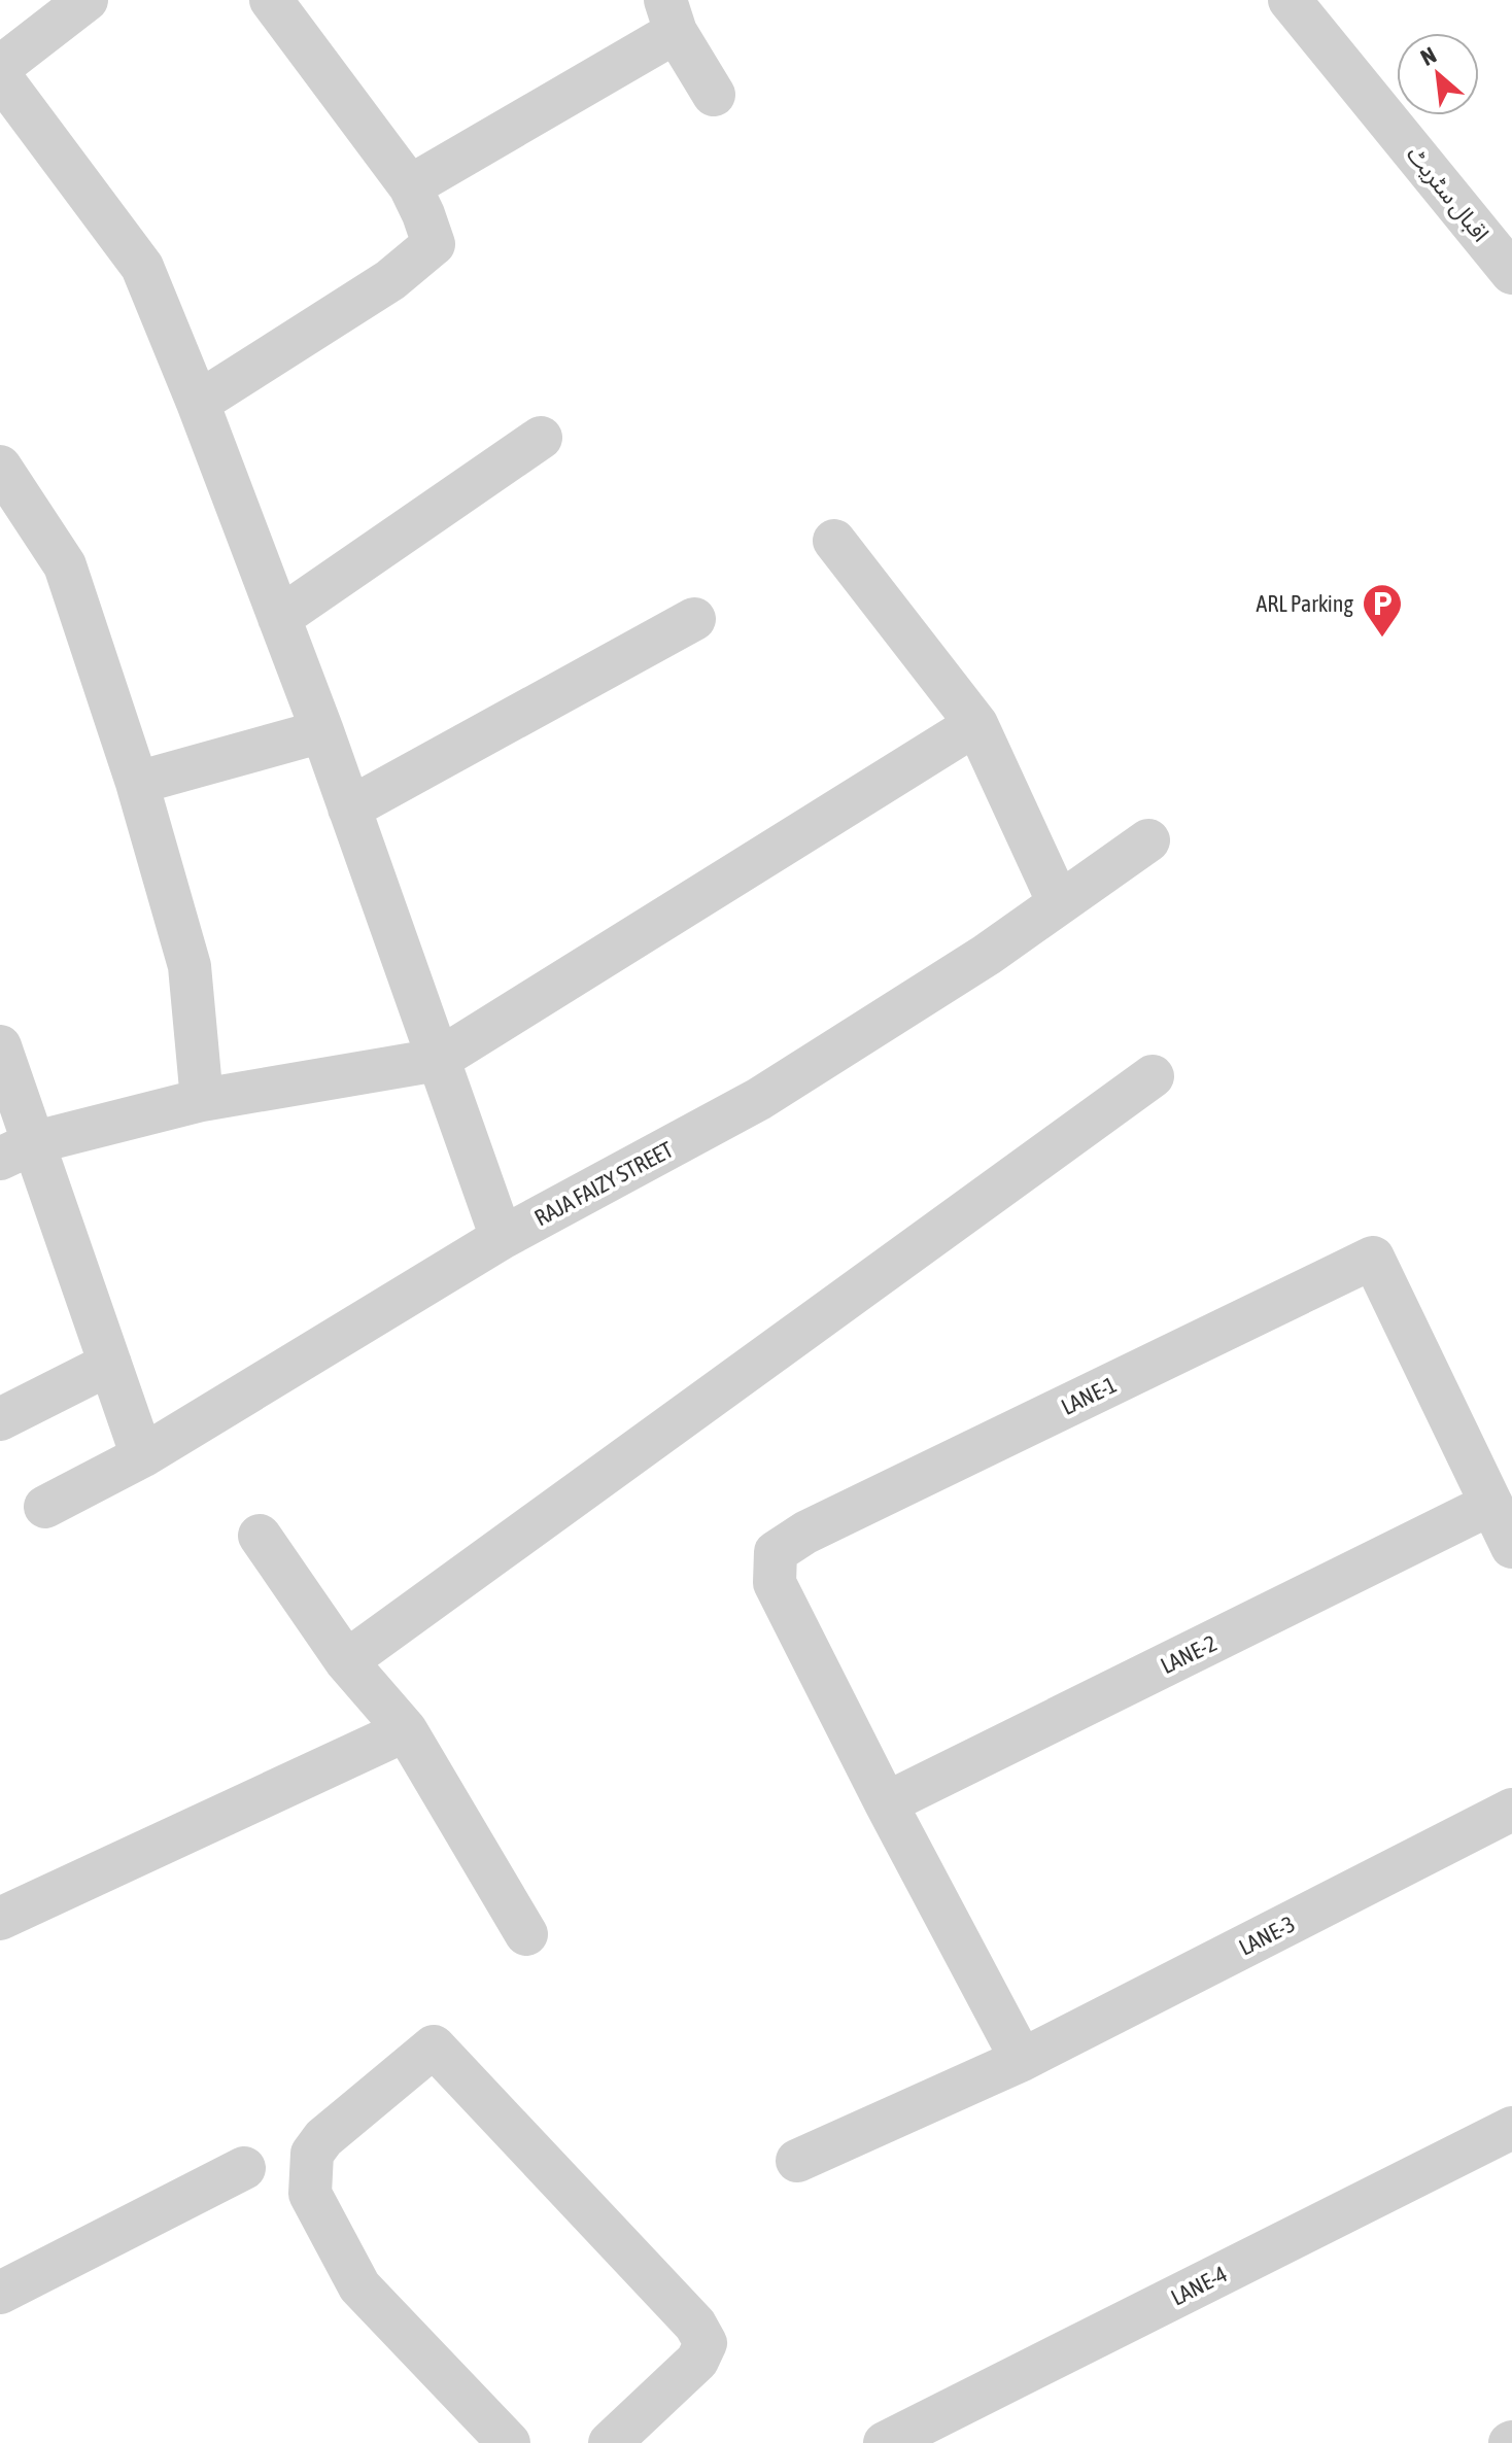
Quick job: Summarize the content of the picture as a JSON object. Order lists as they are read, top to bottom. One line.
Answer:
{"streets":{"street":["اقبال سٹریٹ","RAJA FAIZY STREET","LANE-1","LANE-2","LANE-3","LANE-4"]},"crossings":[["LANE-1","LANE-2"]],"places":{"parking":["ARL Parking"]},"north":"top left"}
